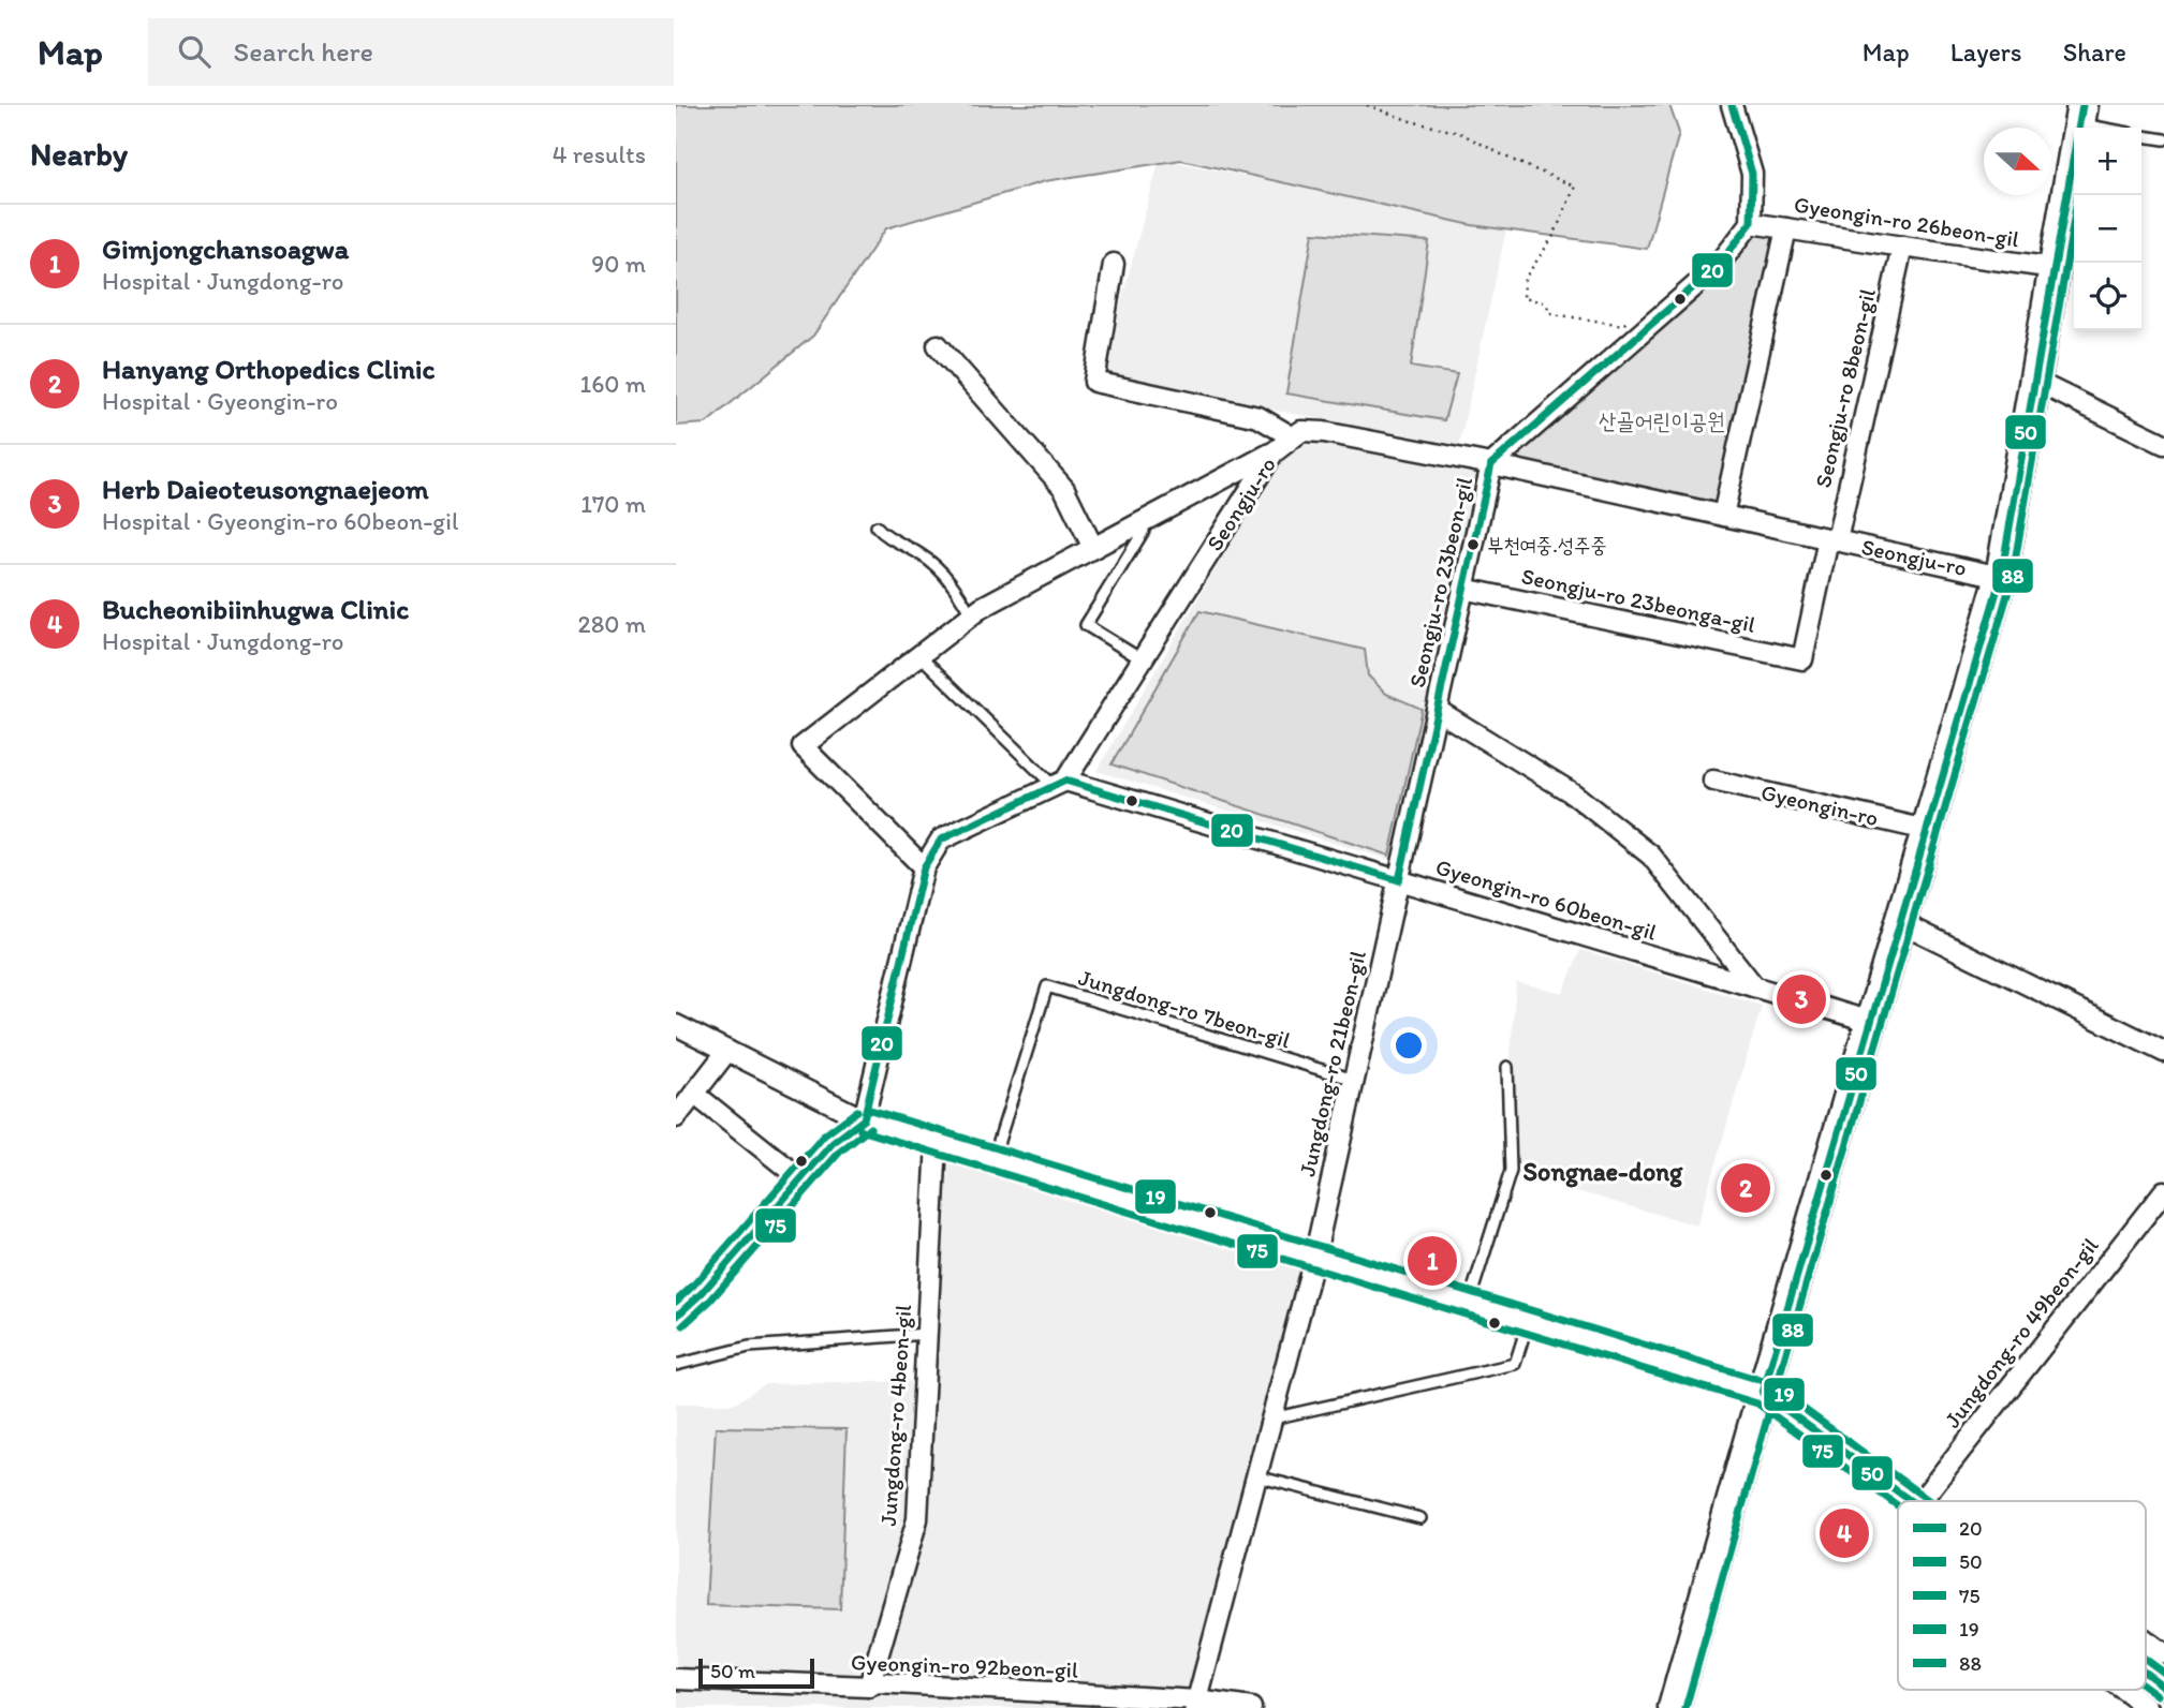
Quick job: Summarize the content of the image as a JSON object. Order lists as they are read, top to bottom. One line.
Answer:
{"streets":{"street":["Gyeongin-ro 26beon-gil","Seongju-ro 8beon-gil","Seongju-ro","Seongju-ro 23beon-gil","Seongju-ro 23beonga-gil","Gyeongin-ro","Gyeongin-ro 60beon-gil","Jungdong-ro 21beon-gil","Jungdong-ro 49beon-gil","Jungdong-ro 4beon-gil","Gyeongin-ro 92beon-gil"],"lane":["Jungdong-ro 7beon-gil"]},"crossings":[["Gyeongin-ro 26beon-gil","Seongju-ro 8beon-gil"],["Seongju-ro 8beon-gil","Seongju-ro"],["Seongju-ro 8beon-gil","Seongju-ro 23beonga-gil"],["Seongju-ro","Seongju-ro 23beon-gil"],["Seongju-ro","Seongju-ro 23beonga-gil"],["Seongju-ro","Gyeongin-ro 60beon-gil"],["Seongju-ro 23beon-gil","Seongju-ro 23beonga-gil"],["Seongju-ro 23beon-gil","Gyeongin-ro 60beon-gil"],["Seongju-ro 23beon-gil","Jungdong-ro 21beon-gil"],["Gyeongin-ro 60beon-gil","Jungdong-ro 21beon-gil"],["Jungdong-ro 7beon-gil","Jungdong-ro 21beon-gil"],["Jungdong-ro 21beon-gil","Gyeongin-ro 92beon-gil"],["Jungdong-ro 4beon-gil","Gyeongin-ro 92beon-gil"]],"districts":["Songnae-dong"],"parks":["산골어린이공원"],"places":["부천여중.성주중"],"lines":["transit line 20","transit line 50","transit line 88","transit line 19","transit line 75"],"legend":["20","50","75","19","88"],"scale_bar":"50 m","north":"right","page":{"header":"Map","search":"Search here","nav":["Map","Layers","Share"],"heading":["Nearby","4 results"],"map_buttons":["+","−"],"list":[{"mark":"1","name":"Gimjongchansoagwa","note":"Hospital · Jungdong-ro","value":"90 m"},{"mark":"2","name":"Hanyang Orthopedics Clinic","note":"Hospital · Gyeongin-ro","value":"160 m"},{"mark":"3","name":"Herb Daieoteusongnaejeom","note":"Hospital · Gyeongin-ro 60beon-gil","value":"170 m"},{"mark":"4","name":"Bucheonibiinhugwa Clinic","note":"Hospital · Jungdong-ro","value":"280 m"}],"pins":["3","2","1","4"],"scale":"50 m"}}
